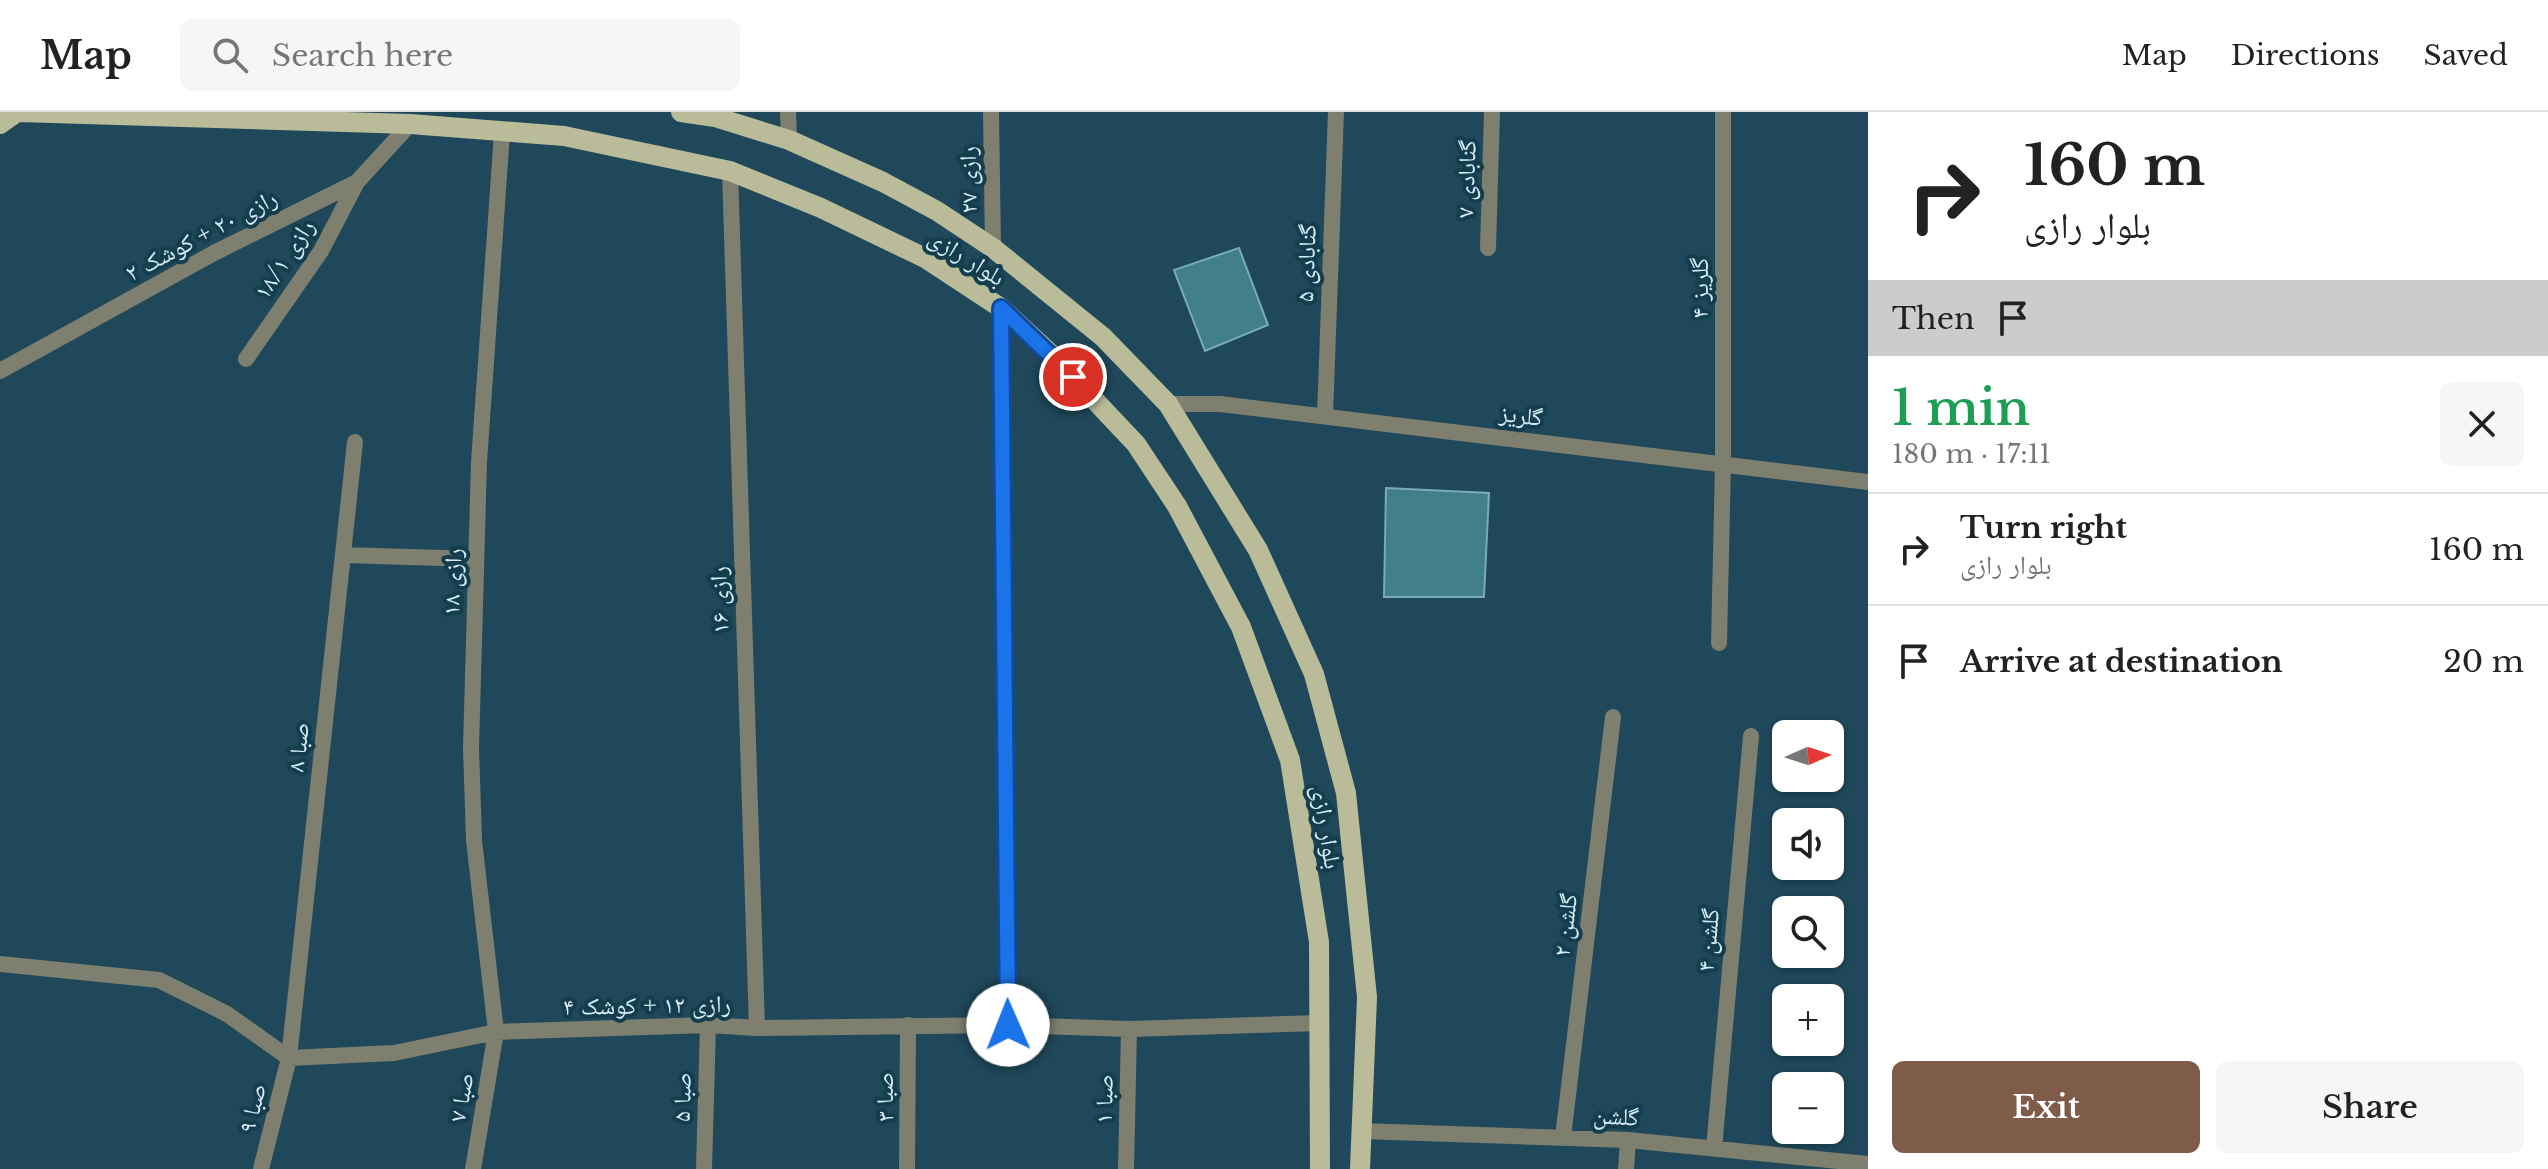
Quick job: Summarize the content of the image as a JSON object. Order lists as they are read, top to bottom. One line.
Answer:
{"streets":{"main road":["بلوار رازی"],"street":["گنابادی ۷","رازی ۲۷","رازی ۲۰ + کوشک ۲","رازی ۱۸/۱","گنابادی ۵","گلریز ۴","گلریز","رازی ۱۸","رازی ۱۶","صبا ۸","گلشن ۲","گلشن ۴","رازی ۱۲ + کوشک ۴","صبا ۷","صبا ۵","صبا ۳","صبا ۱","صبا ۹","گلشن"]},"crossings":[["رازی ۲۷","بلوار رازی"],["رازی ۲۰ + کوشک ۲","بلوار رازی"],["رازی ۲۰ + کوشک ۲","رازی ۱۸/۱"],["بلوار رازی","گلریز"],["بلوار رازی","رازی ۱۸"],["بلوار رازی","رازی ۱۶"],["بلوار رازی","رازی ۱۲ + کوشک ۴"],["بلوار رازی","گلشن"],["گنابادی ۵","گلریز"],["گلریز ۴","گلریز"],["رازی ۱۸","رازی ۱۲ + کوشک ۴"],["رازی ۱۸","صبا ۷"],["رازی ۱۶","رازی ۱۲ + کوشک ۴"],["صبا ۸","رازی ۱۲ + کوشک ۴"],["صبا ۸","صبا ۹"],["گلشن ۲","گلشن"],["گلشن ۴","گلشن"],["رازی ۱۲ + کوشک ۴","صبا ۷"],["رازی ۱۲ + کوشک ۴","صبا ۵"],["رازی ۱۲ + کوشک ۴","صبا ۳"],["رازی ۱۲ + کوشک ۴","صبا ۱"],["رازی ۱۲ + کوشک ۴","صبا ۹"]],"north":"right","page":{"header":"Map","search":"Search here","nav":["Map","Directions","Saved"],"turn":["160 m","بلوار رازی"],"then":"Then","heading":["1 min","180 m · 17:11"],"list":[{"name":"Turn right","note":"بلوار رازی","value":"160 m"},{"name":"Arrive at destination","value":"20 m"}],"map_buttons":["+","−"],"buttons":["Exit","Share"]}}
